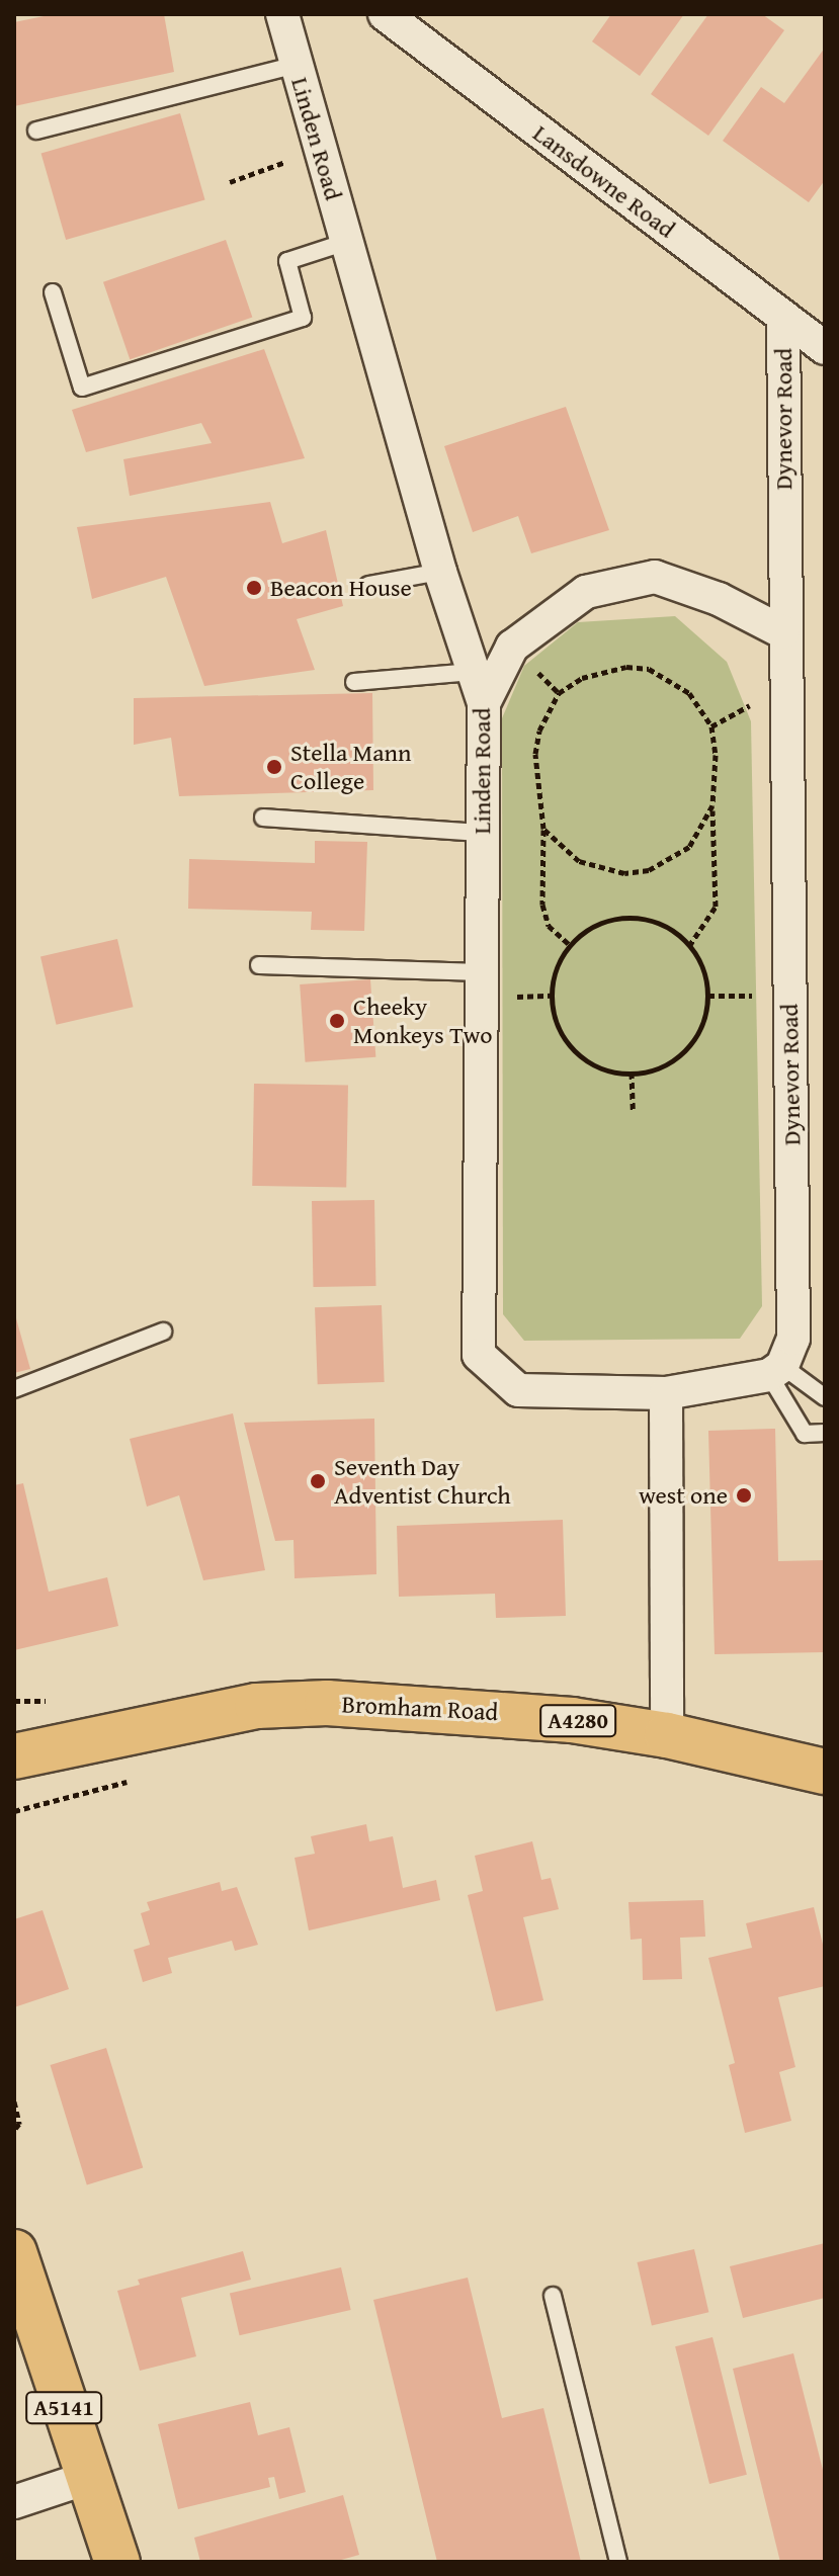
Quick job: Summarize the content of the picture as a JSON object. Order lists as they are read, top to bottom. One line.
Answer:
{"streets":{"main road":["Bromham Road","A4280","A5141"],"street":["Linden Road","Lansdowne Road","Dynevor Road"]},"crossings":[["Lansdowne Road","Dynevor Road"]],"places":["Beacon House","Stella Mann College","Cheeky Monkeys Two","Seventh Day Adventist Church","west one"]}
